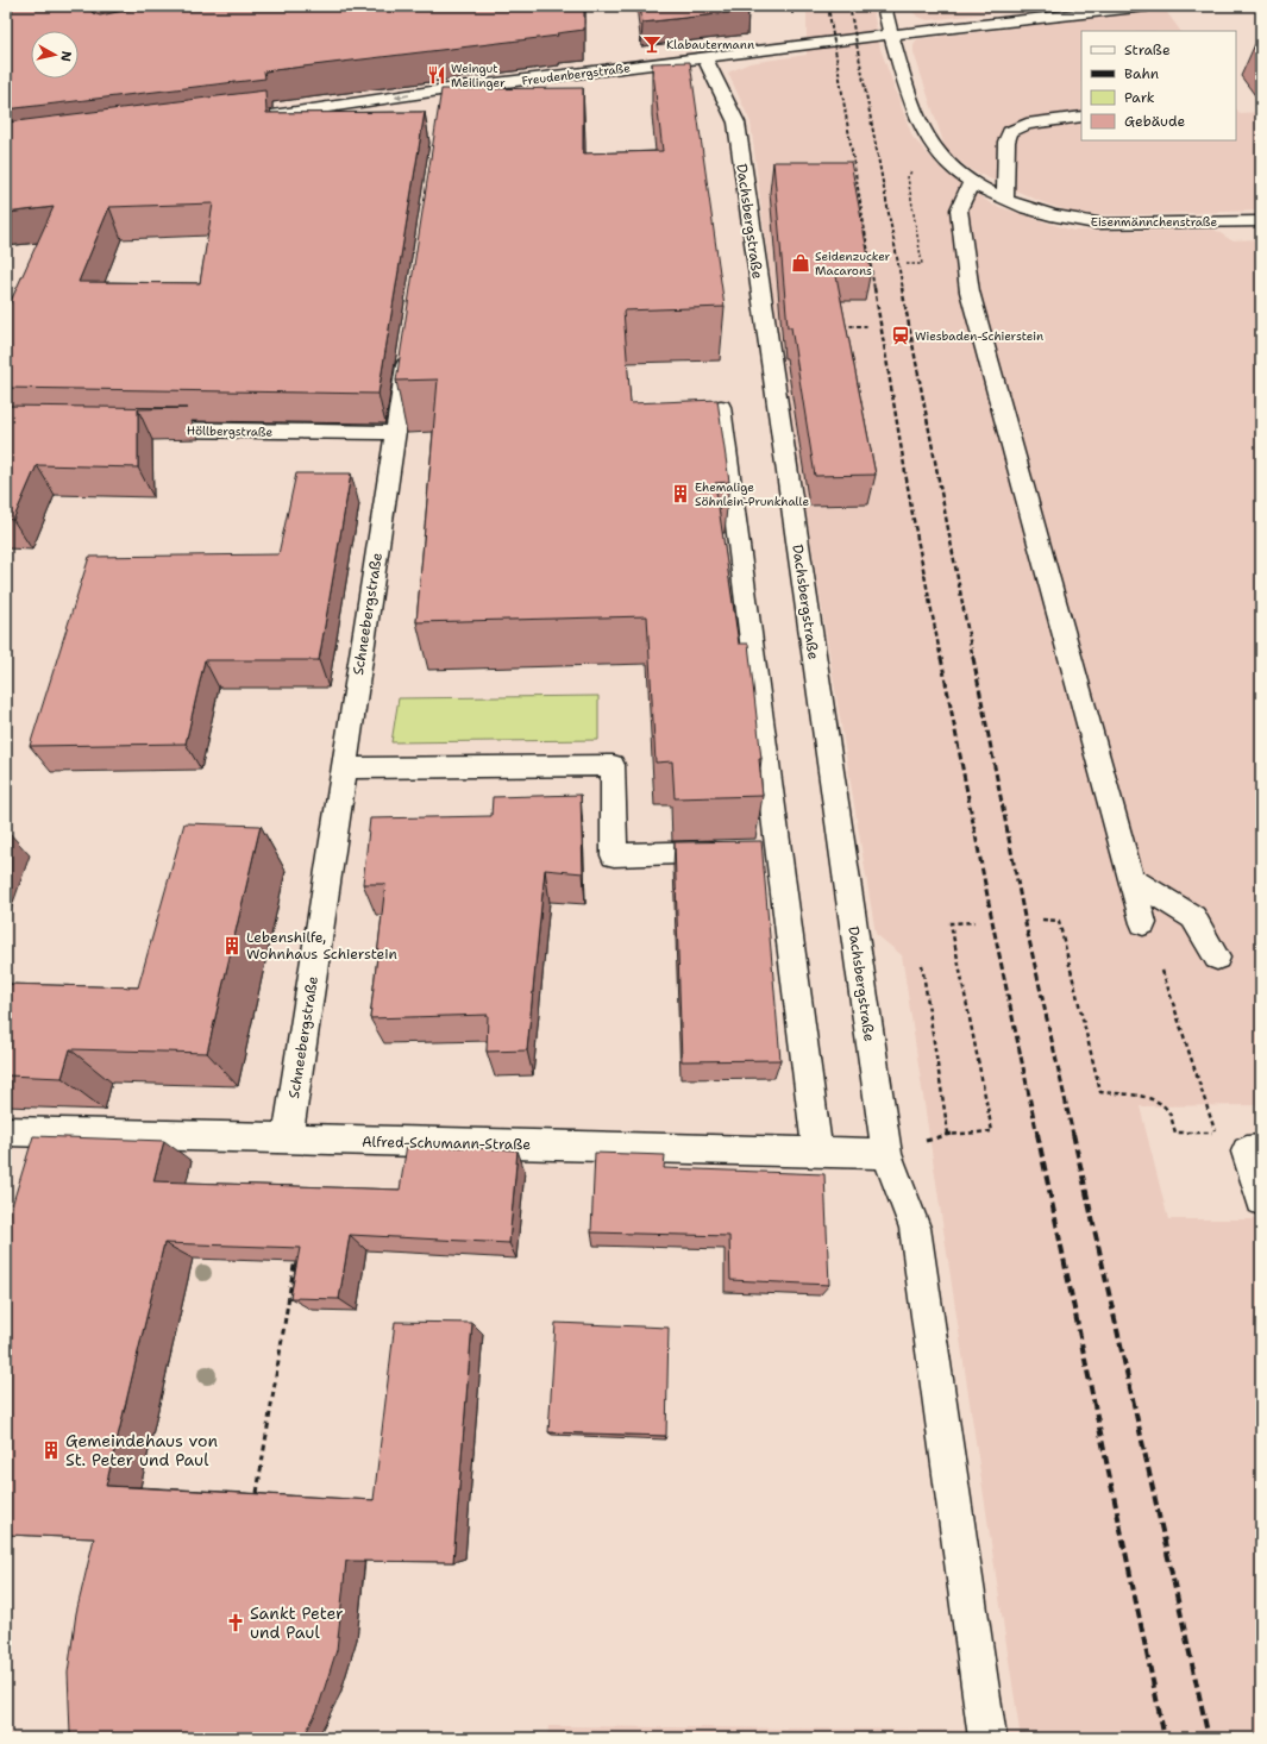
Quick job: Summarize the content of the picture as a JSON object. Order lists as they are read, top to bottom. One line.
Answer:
{"streets":{"street":["Freudenbergstraße","Dachsbergstraße","Eisenmännchenstraße","Höllbergstraße","Schneebergstraße","Alfred-Schumann-Straße"]},"crossings":[["Freudenbergstraße","Dachsbergstraße"],["Freudenbergstraße","Eisenmännchenstraße"],["Dachsbergstraße","Alfred-Schumann-Straße"],["Höllbergstraße","Schneebergstraße"],["Schneebergstraße","Alfred-Schumann-Straße"]],"places":{"bar":["Klabautermann"],"restaurant":["Weingut Meilinger"],"shop":["Seidenzucker Macarons"],"station":["Wiesbaden-Schierstein"],"building":["Ehemalige Söhnlein-Prunkhalle","Lebenshilfe, Wohnhaus Schierstein","Gemeindehaus von St. Peter und Paul"],"church":["Sankt Peter und Paul"]},"legend":["Straße","Bahn","Park","Gebäude"],"north":"right"}
